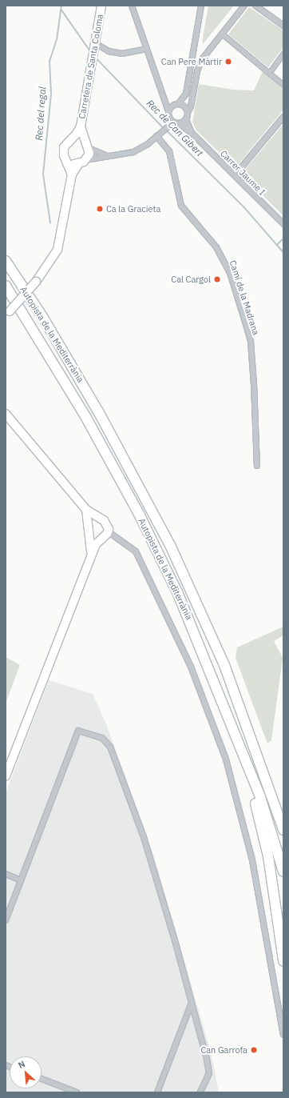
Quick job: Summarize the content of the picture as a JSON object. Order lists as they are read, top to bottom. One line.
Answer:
{"streets":{"highway":["Autopista de la Mediterrània"],"main road":["Carretera de Santa Coloma"],"street":["Carrer Jaume I","Camí de la Madrana"]},"water":["Rec del regal","Rec de Can Gibert"],"places":["Can Pere Màrtir","Ca la Gracieta","Cal Cargol","Can Garrofa"],"north":"top left"}
